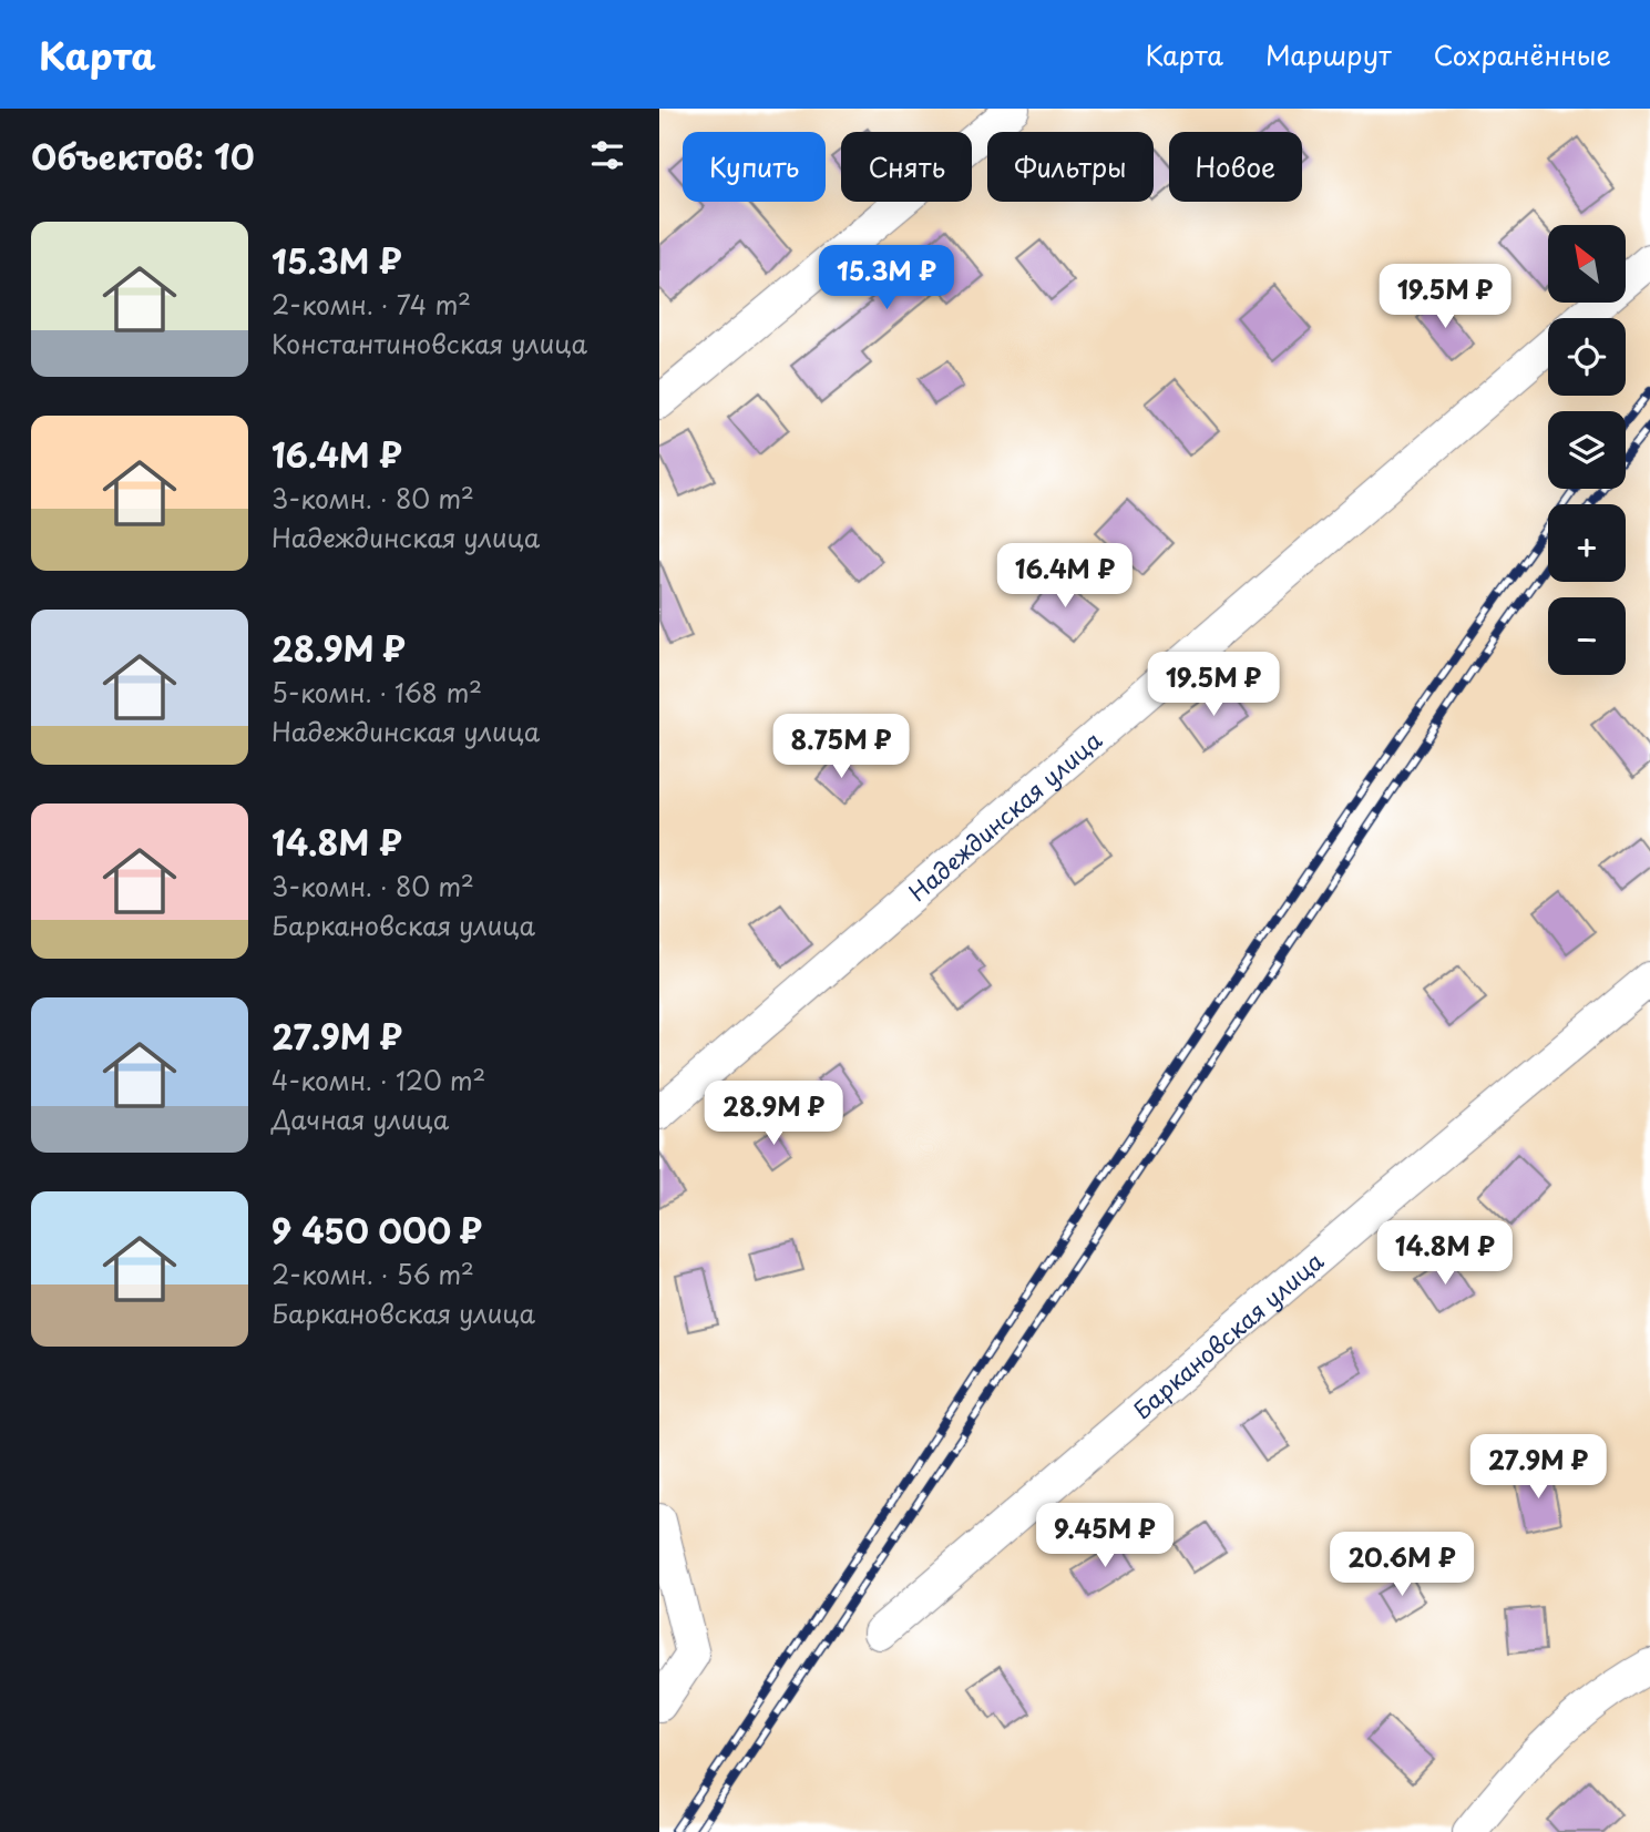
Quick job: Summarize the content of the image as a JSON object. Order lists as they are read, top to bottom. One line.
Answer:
{"streets":{"street":["Надеждинская улица","Баркановская улица"]},"north":"top left","page":{"header":"Карта","nav":["Карта","Маршрут","Сохранённые"],"heading":"Объектов: 10","chip":["Купить","Снять","Фильтры","Новое"],"list":[{"name":"15.3M ₽","note":"2-комн. · 74 m² · Константиновская улица"},{"name":"16.4M ₽","note":"3-комн. · 80 m² · Надеждинская улица"},{"name":"28.9M ₽","note":"5-комн. · 168 m² · Надеждинская улица"},{"name":"14.8M ₽","note":"3-комн. · 80 m² · Баркановская улица"},{"name":"27.9M ₽","note":"4-комн. · 120 m² · Дачная улица"},{"name":"9 450 000 ₽","note":"2-комн. · 56 m² · Баркановская улица"}],"map_buttons":["+","−"],"price":["15.3M ₽","19.5M ₽","16.4M ₽","19.5M ₽","8.75M ₽","28.9M ₽","14.8M ₽","27.9M ₽","9.45M ₽","20.6M ₽"]}}
